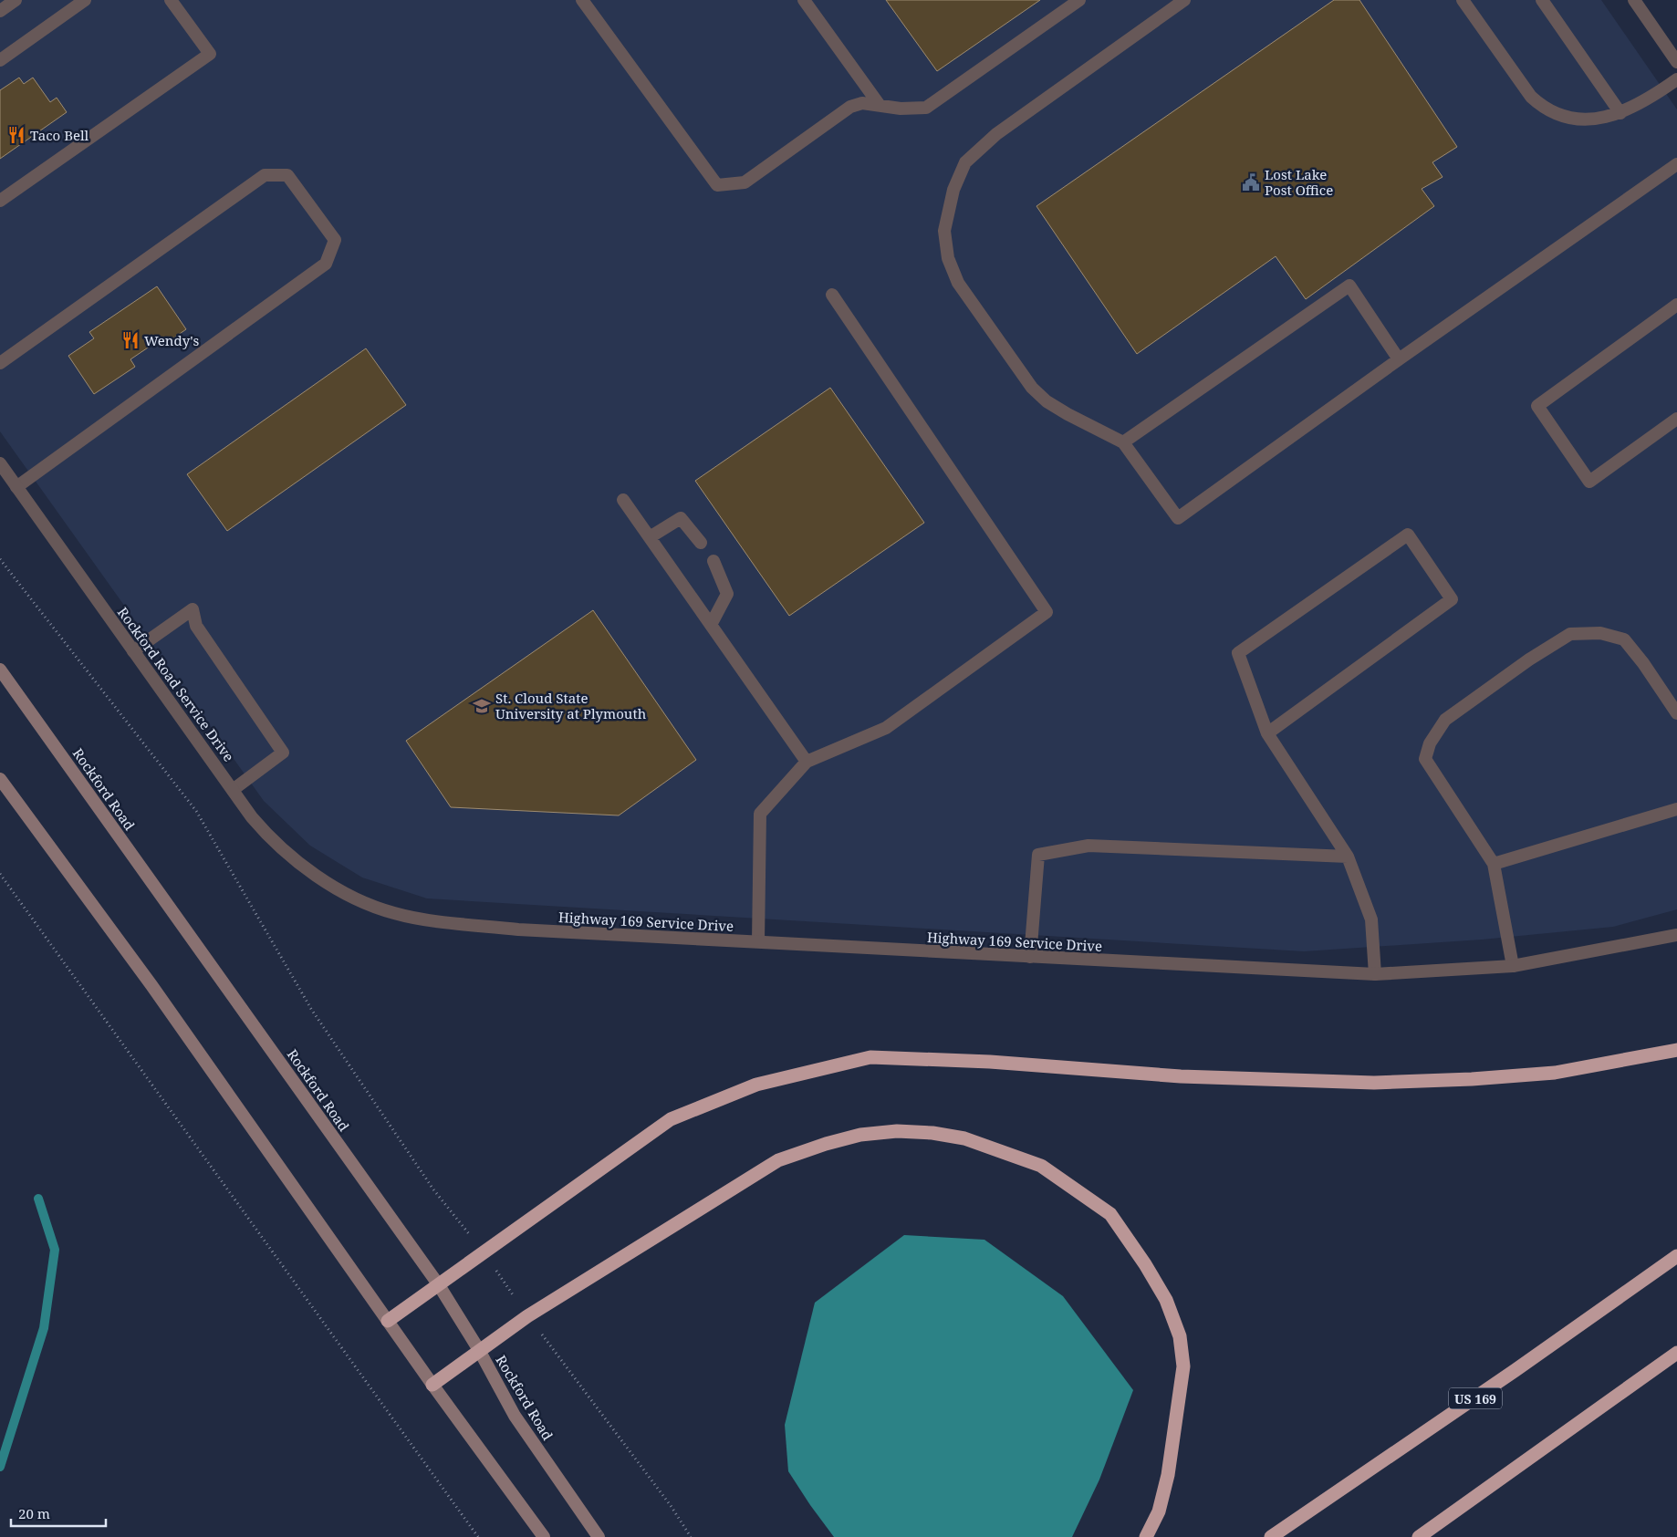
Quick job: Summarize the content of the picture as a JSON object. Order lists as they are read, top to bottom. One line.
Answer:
{"streets":{"highway":["US 169"],"main road":["Rockford Road"],"street":["Rockford Road Service Drive","Highway 169 Service Drive"]},"crossings":[["Rockford Road Service Drive","Highway 169 Service Drive"]],"places":{"restaurant":["Taco Bell","Wendy's"],"public building":["Lost Lake Post Office"],"school or university":["St. Cloud State University at Plymouth"]},"scale_bar":"20 m"}
